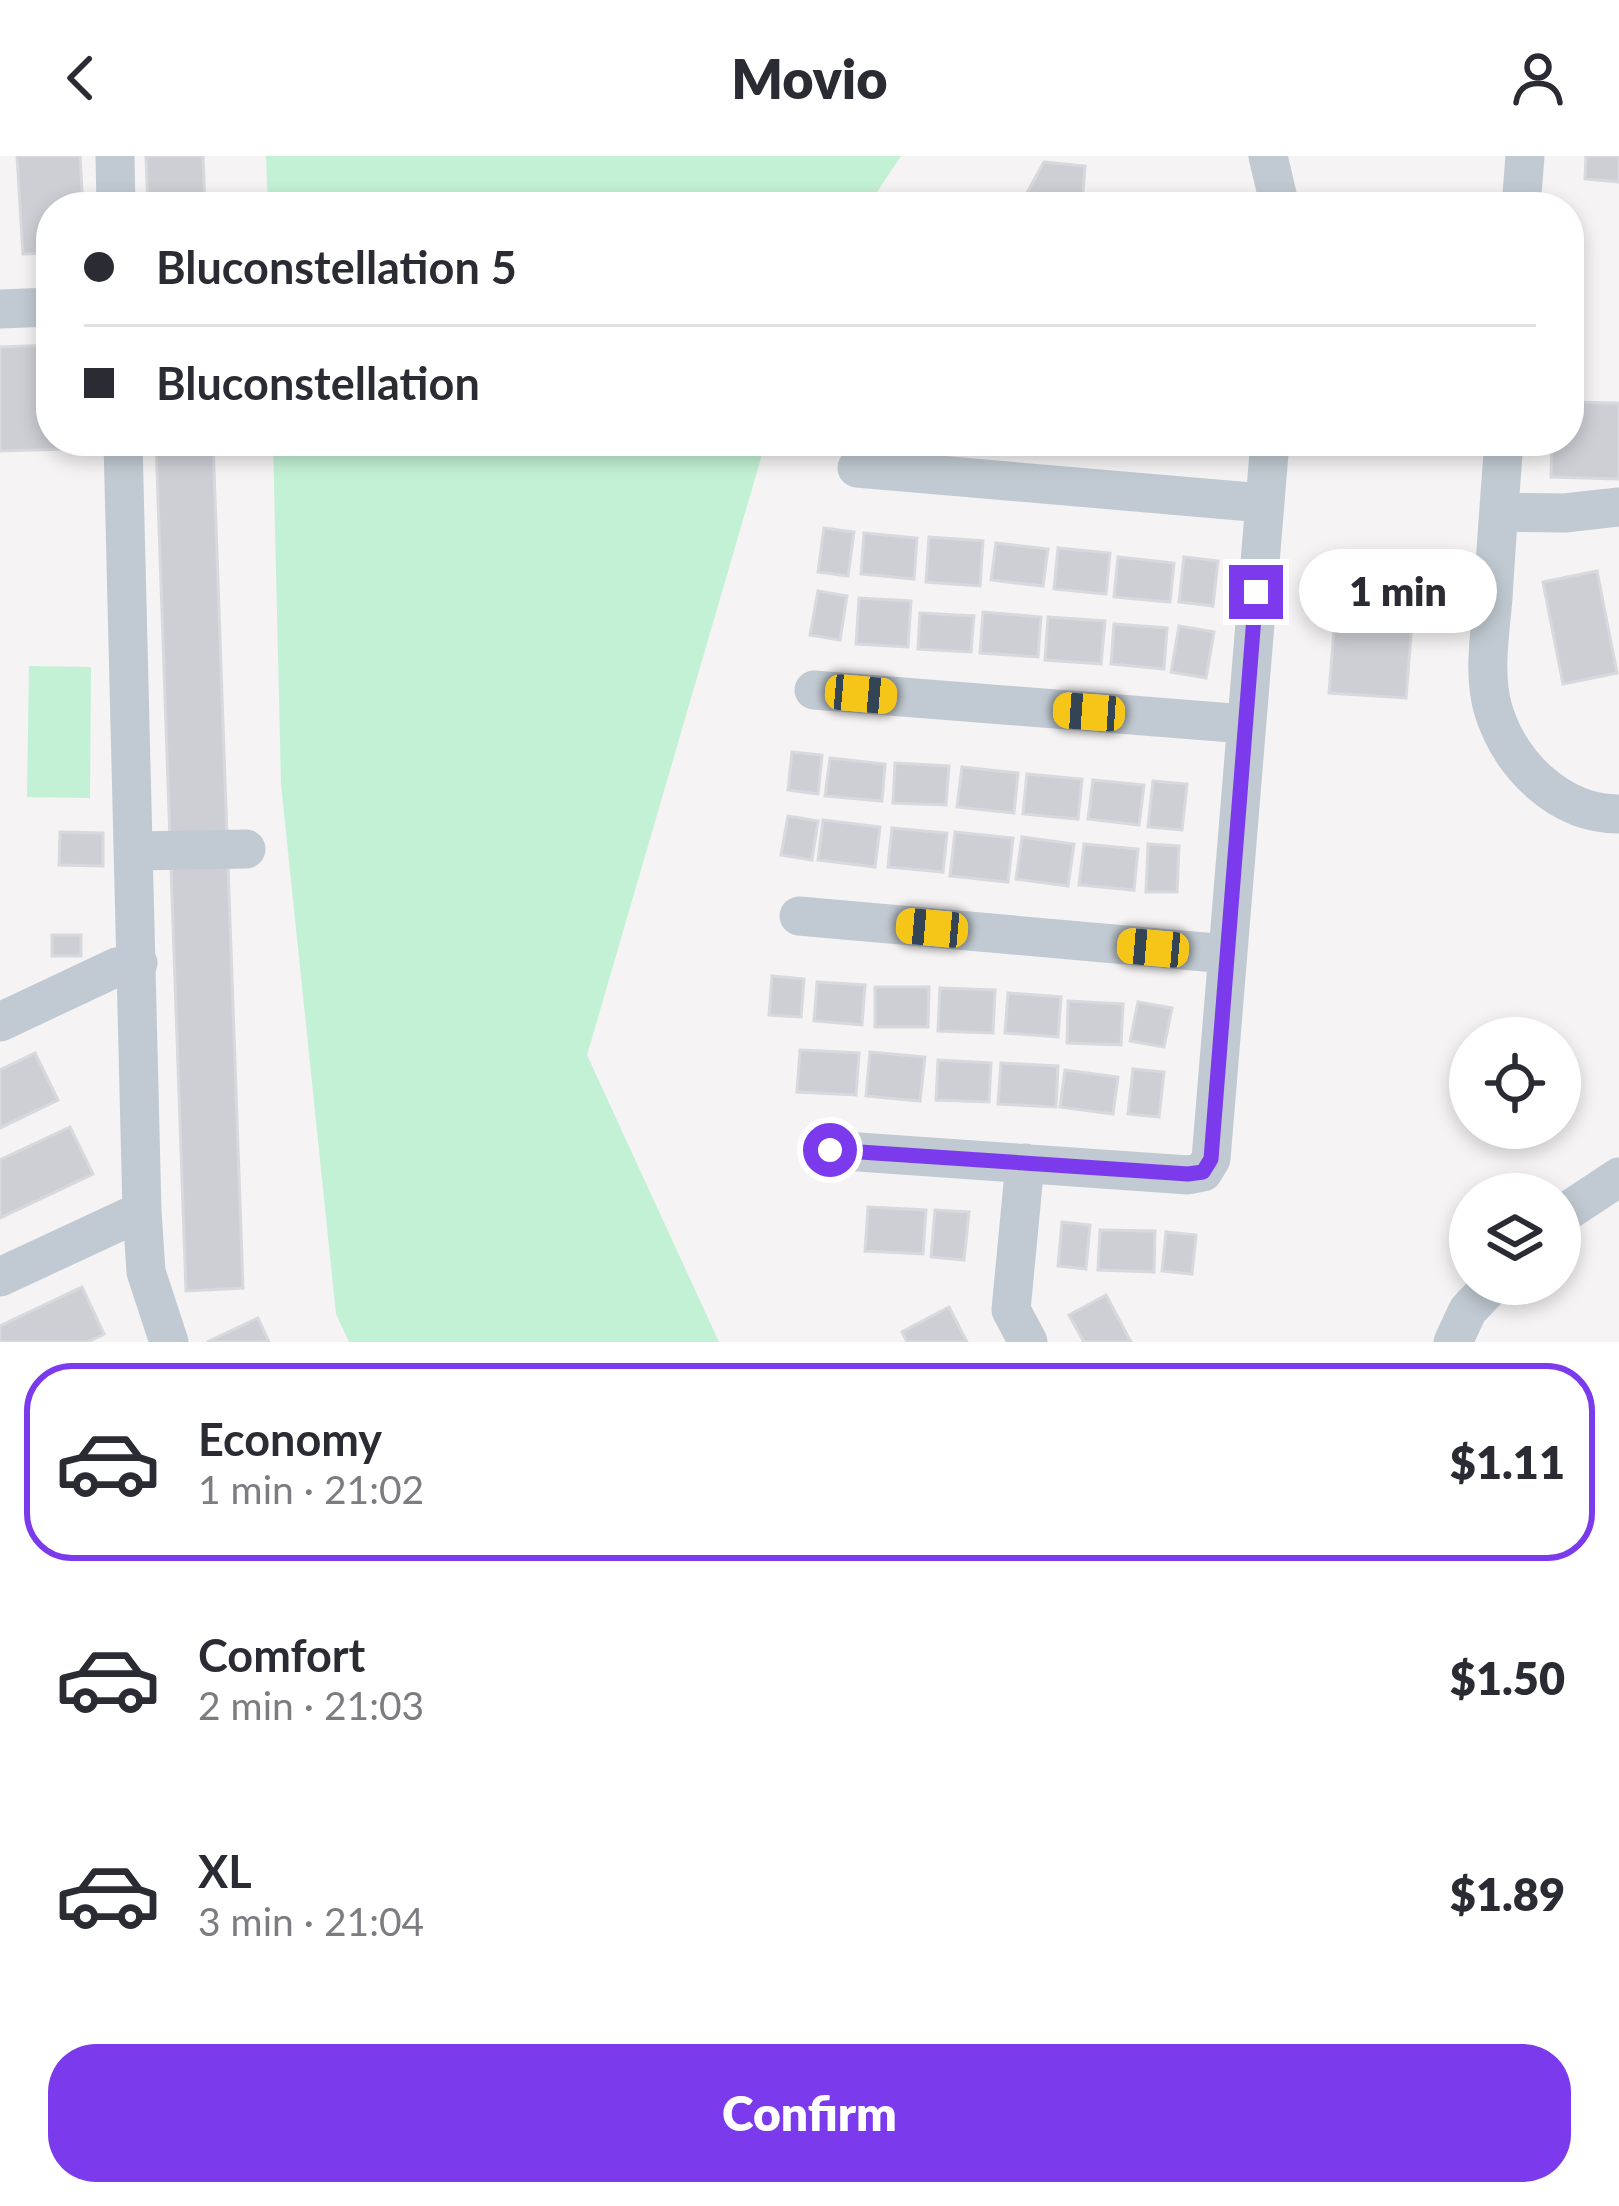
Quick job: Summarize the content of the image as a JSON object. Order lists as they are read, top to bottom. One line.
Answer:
{"page":{"header":"Movio","banner":["Bluconstellation 5","Bluconstellation"],"bubble":"1 min","list":[{"name":"Economy","note":"1 min · 21:02","value":"$1.11"},{"name":"Comfort","note":"2 min · 21:03","value":"$1.50"},{"name":"XL","note":"3 min · 21:04","value":"$1.89"}],"buttons":"Confirm"}}
